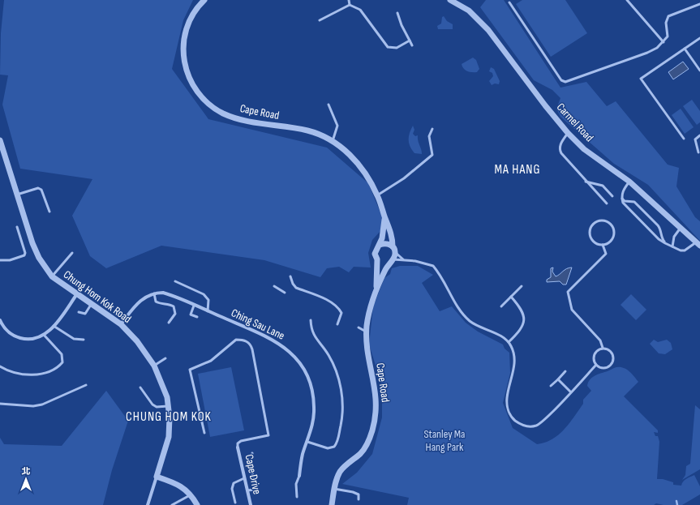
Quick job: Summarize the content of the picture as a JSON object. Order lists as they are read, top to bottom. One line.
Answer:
{"streets":{"street":["Cape Road","Carmel Road","Chung Hom Kok Road","Ching Sau Lane","Cape Drive"]},"districts":["MA HANG","CHUNG HOM KOK"],"parks":["Stanley Ma Hang Park"],"north":"top"}
